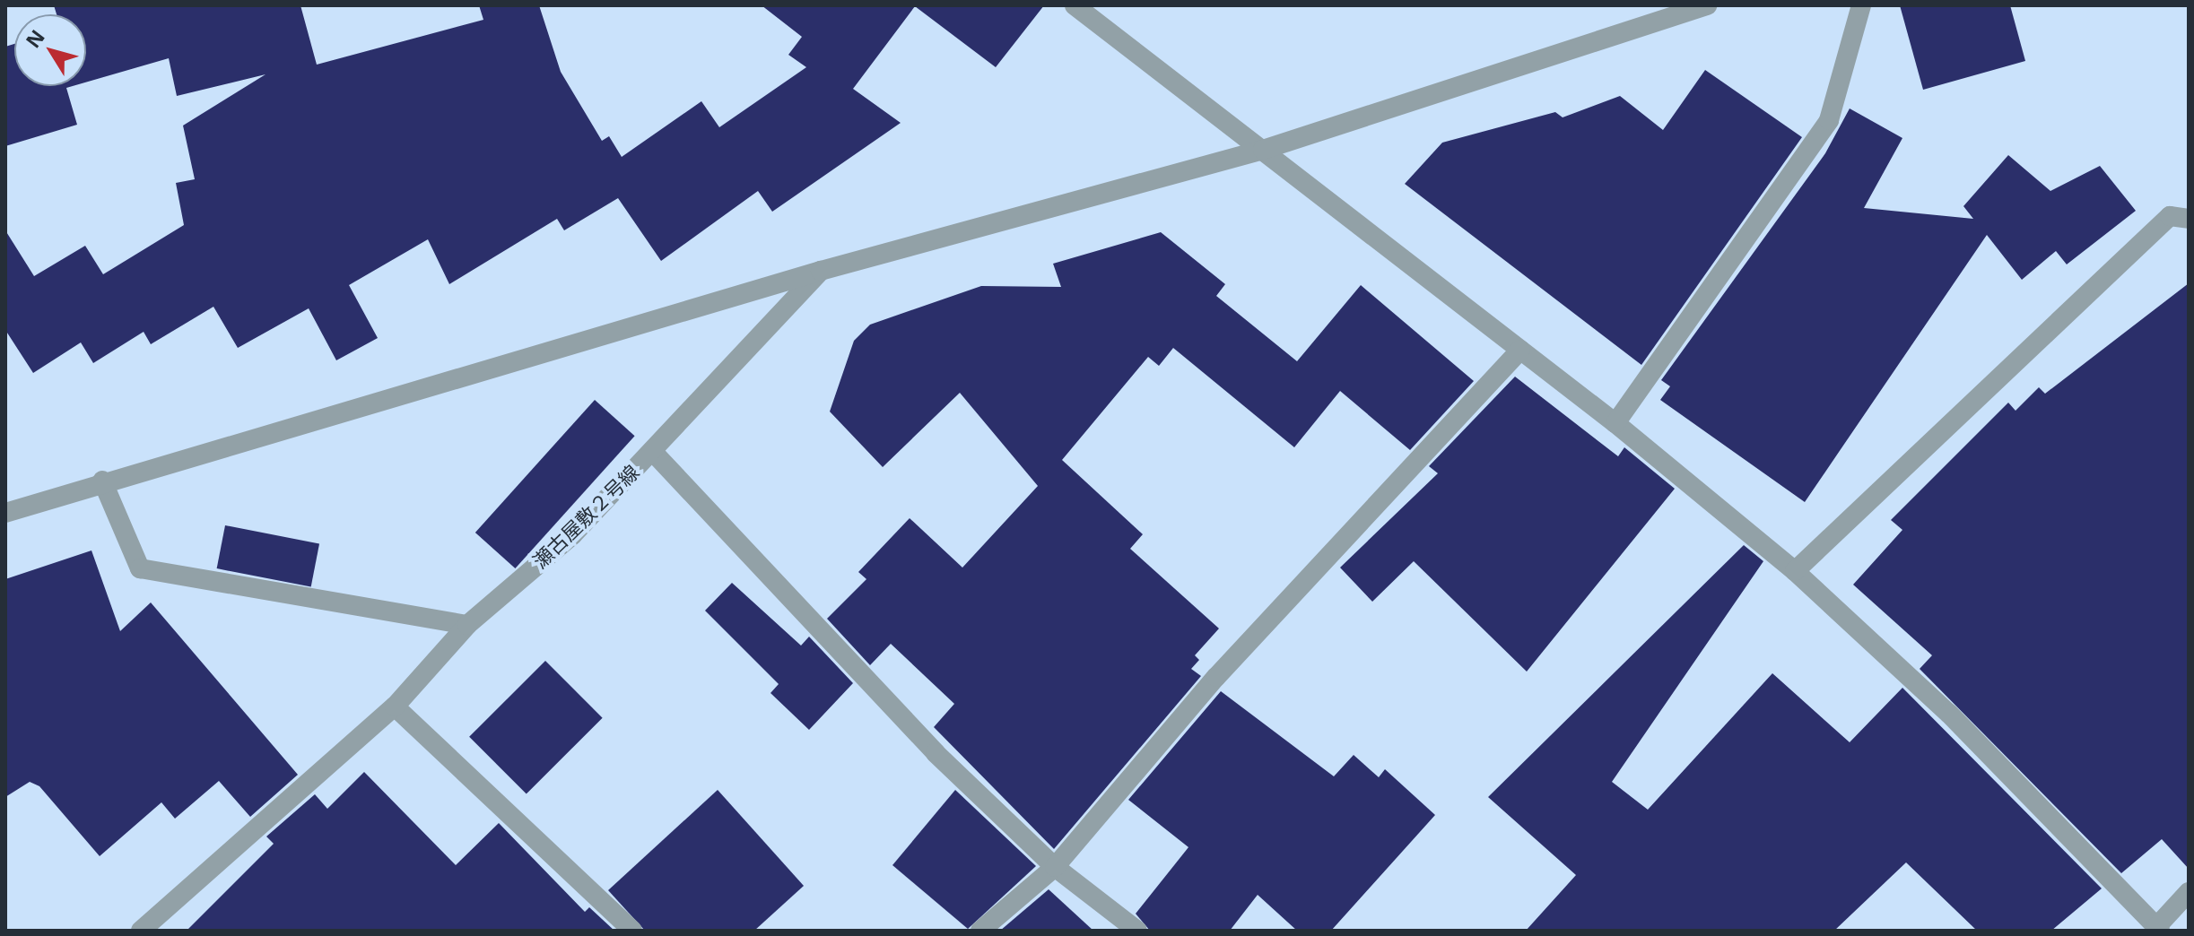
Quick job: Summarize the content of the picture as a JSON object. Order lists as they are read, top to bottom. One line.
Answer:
{"streets":{"street":["瀬古屋敷２号線"]},"north":"top left"}
